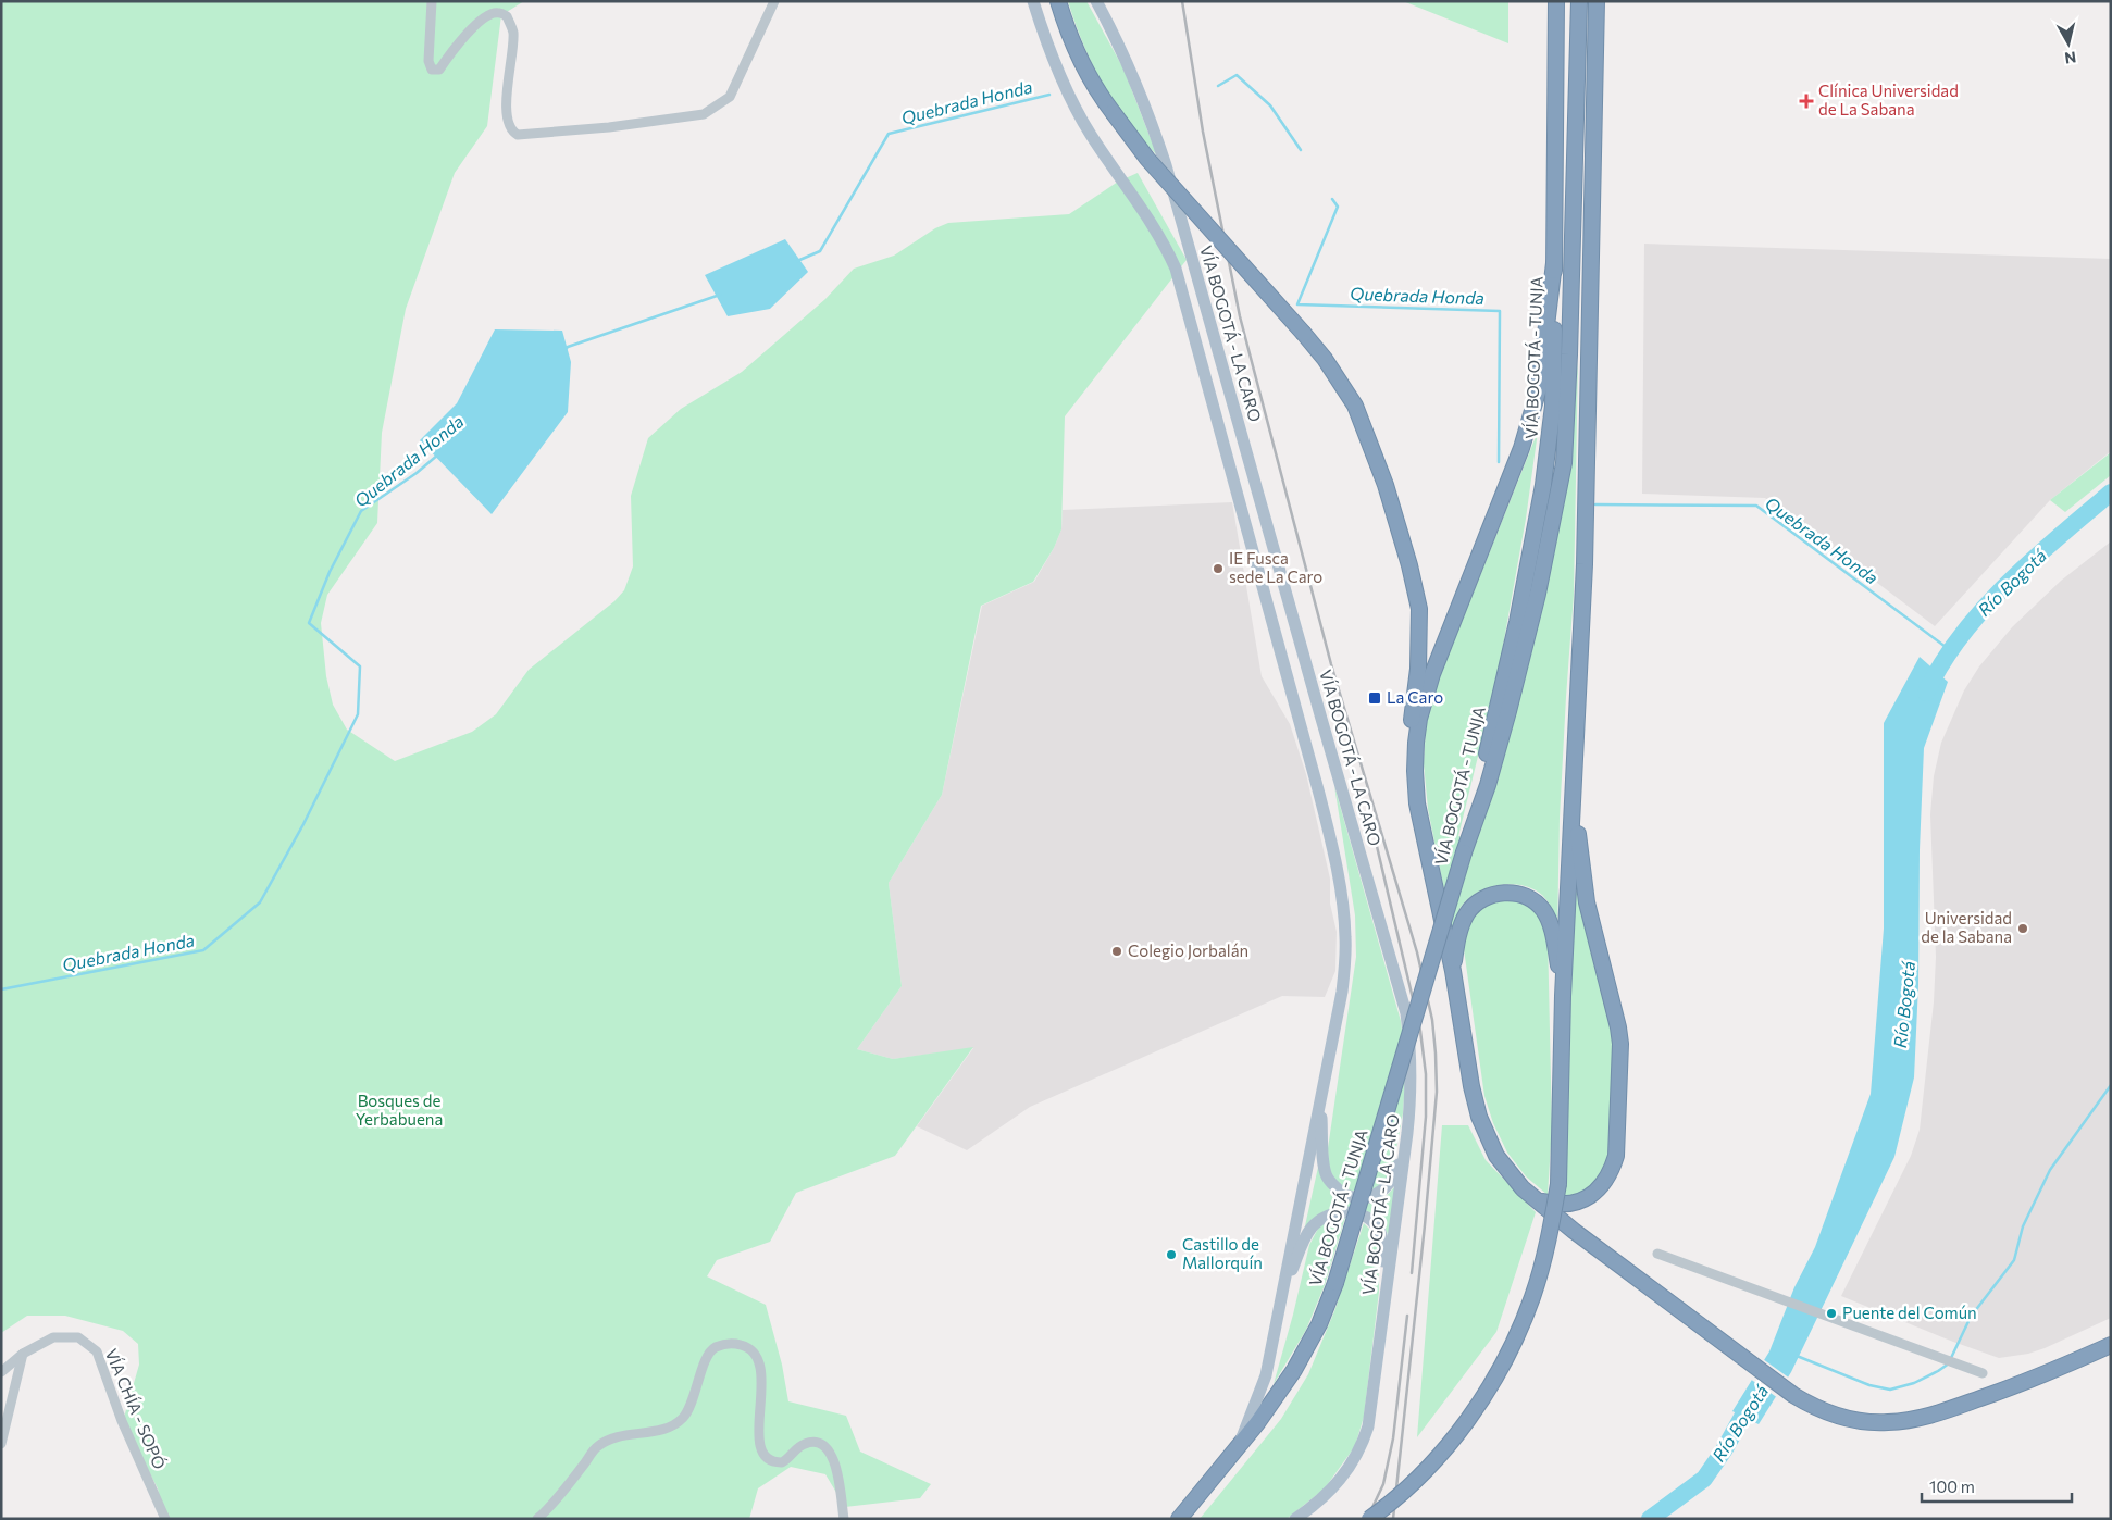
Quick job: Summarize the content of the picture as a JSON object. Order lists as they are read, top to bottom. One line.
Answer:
{"streets":{"highway":["VÍA BOGOTÁ - TUNJA"],"main road":["VÍA BOGOTÁ - LA CARO"],"street":["VÍA CHÍA - SOPÓ"]},"crossings":[["VÍA BOGOTÁ - LA CARO","VÍA BOGOTÁ - TUNJA"]],"water":["Quebrada Honda","Río Bogotá"],"parks":["Bosques de Yerbabuena"],"places":{"health":["Clínica Universidad de La Sabana"],"other":["IE Fusca sede La Caro","Universidad de la Sabana","Colegio Jorbalán","Castillo de Mallorquín","Puente del Común"],"transit":["La Caro"]},"scale_bar":"100 m","north":"bottom"}
